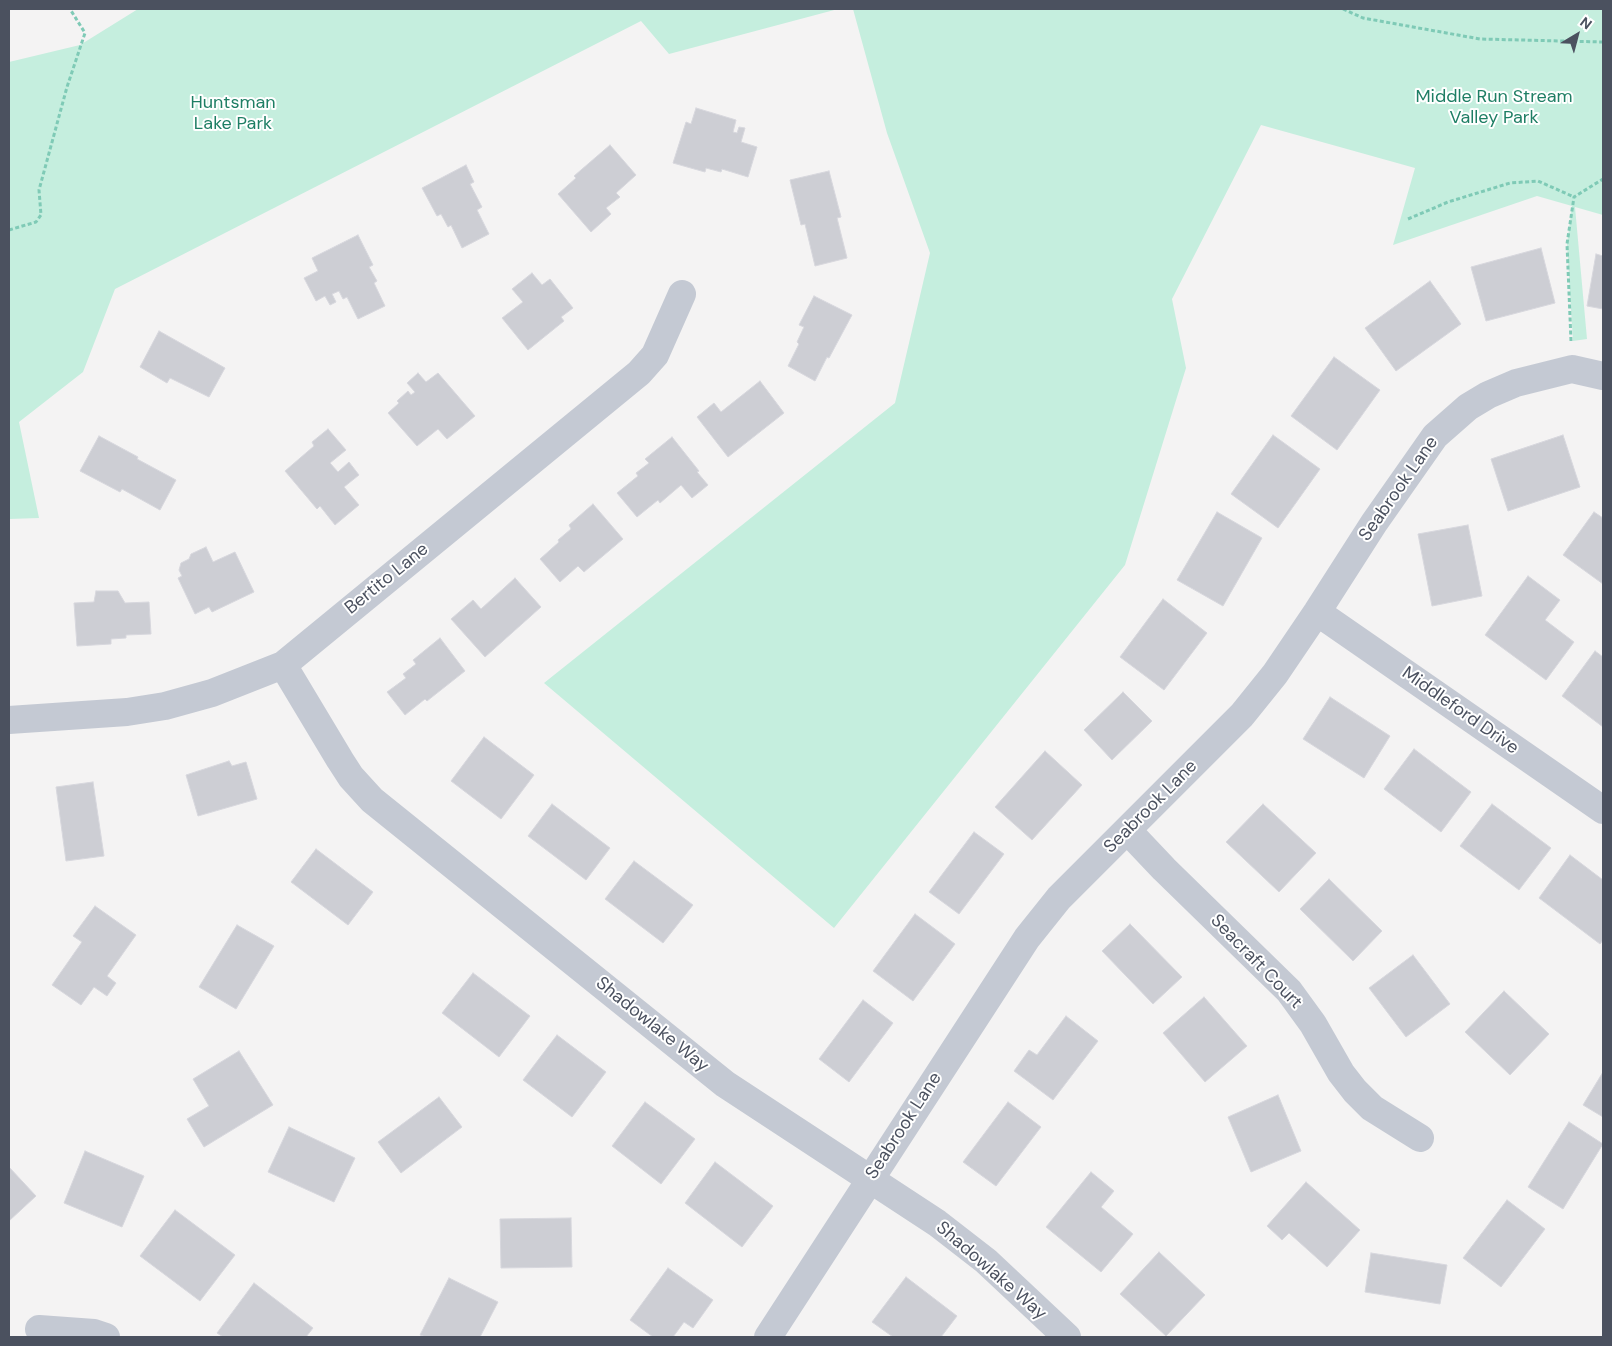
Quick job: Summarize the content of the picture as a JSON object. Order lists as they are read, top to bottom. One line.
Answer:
{"streets":{"street":["Seabrook Lane","Bertito Lane","Middleford Drive","Seacraft Court","Shadowlake Way"]},"crossings":[["Seabrook Lane","Middleford Drive"],["Seabrook Lane","Seacraft Court"],["Seabrook Lane","Shadowlake Way"],["Bertito Lane","Shadowlake Way"]],"parks":["Middle Run Stream Valley Park","Huntsman Lake Park"],"north":"top right"}
